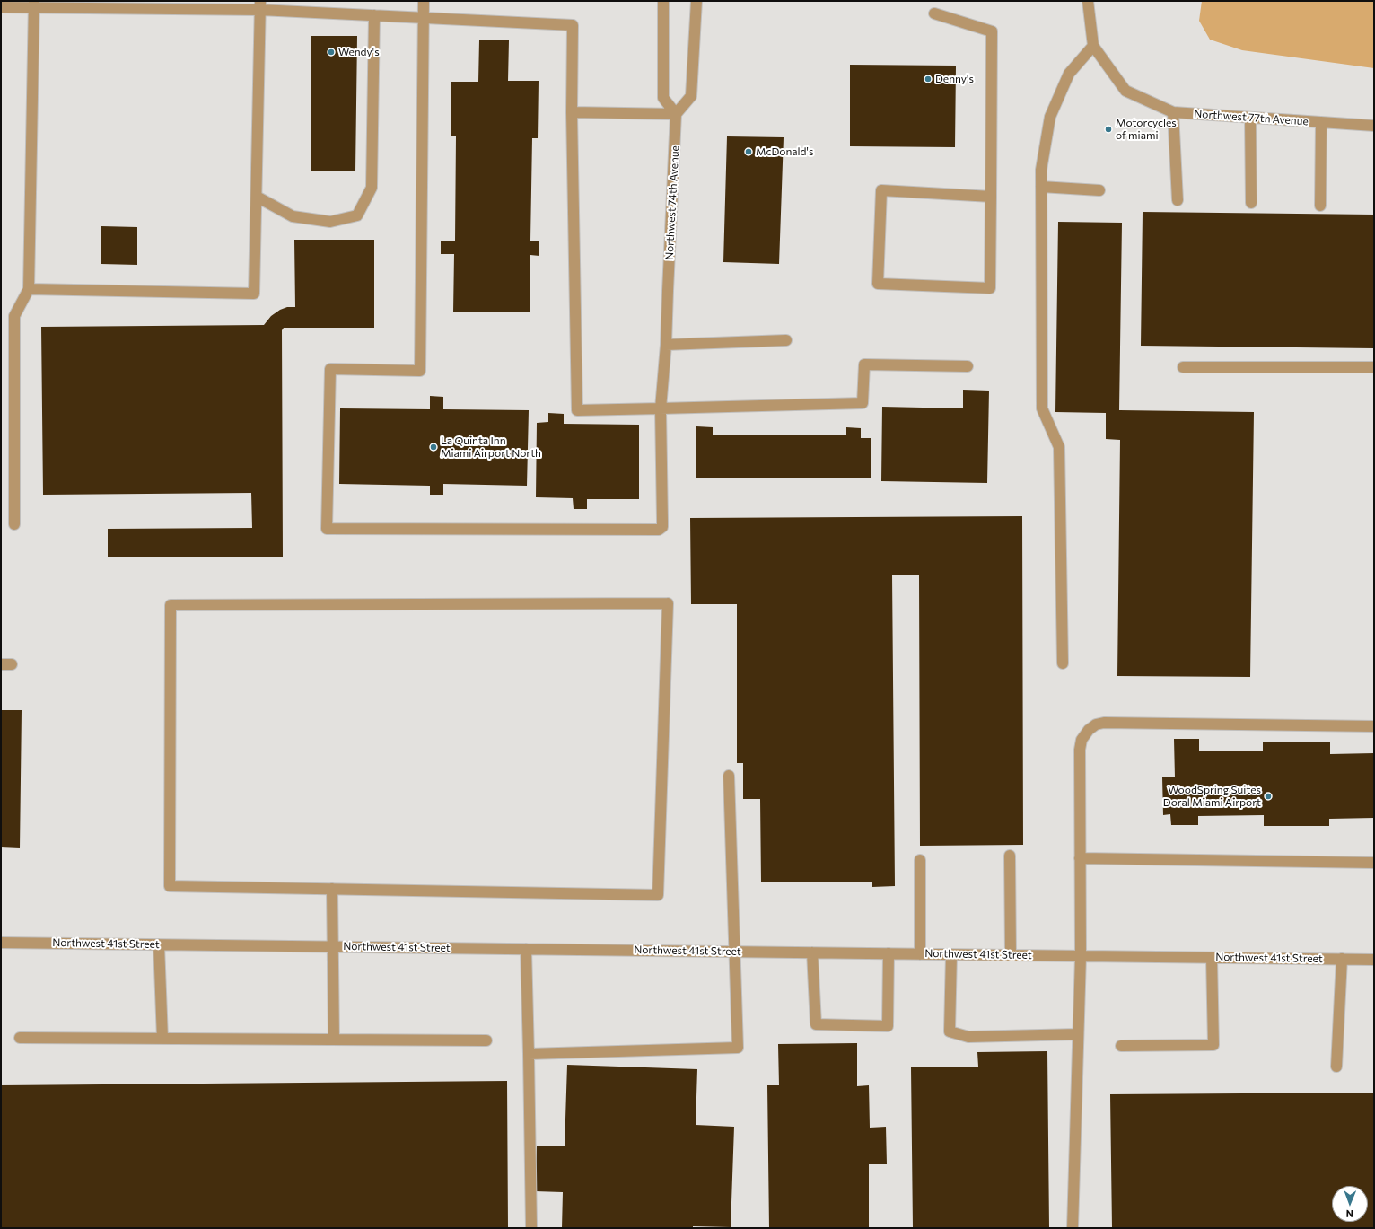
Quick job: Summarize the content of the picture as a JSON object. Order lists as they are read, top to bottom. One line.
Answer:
{"streets":{"street":["Northwest 77th Avenue","Northwest 74th Avenue","Northwest 41st Street"]},"places":["Wendy's","Denny's","Motorcycles of miami","McDonald's","La Quinta Inn Miami Airport North","WoodSpring Suites Doral Miami Airport"],"north":"bottom"}
